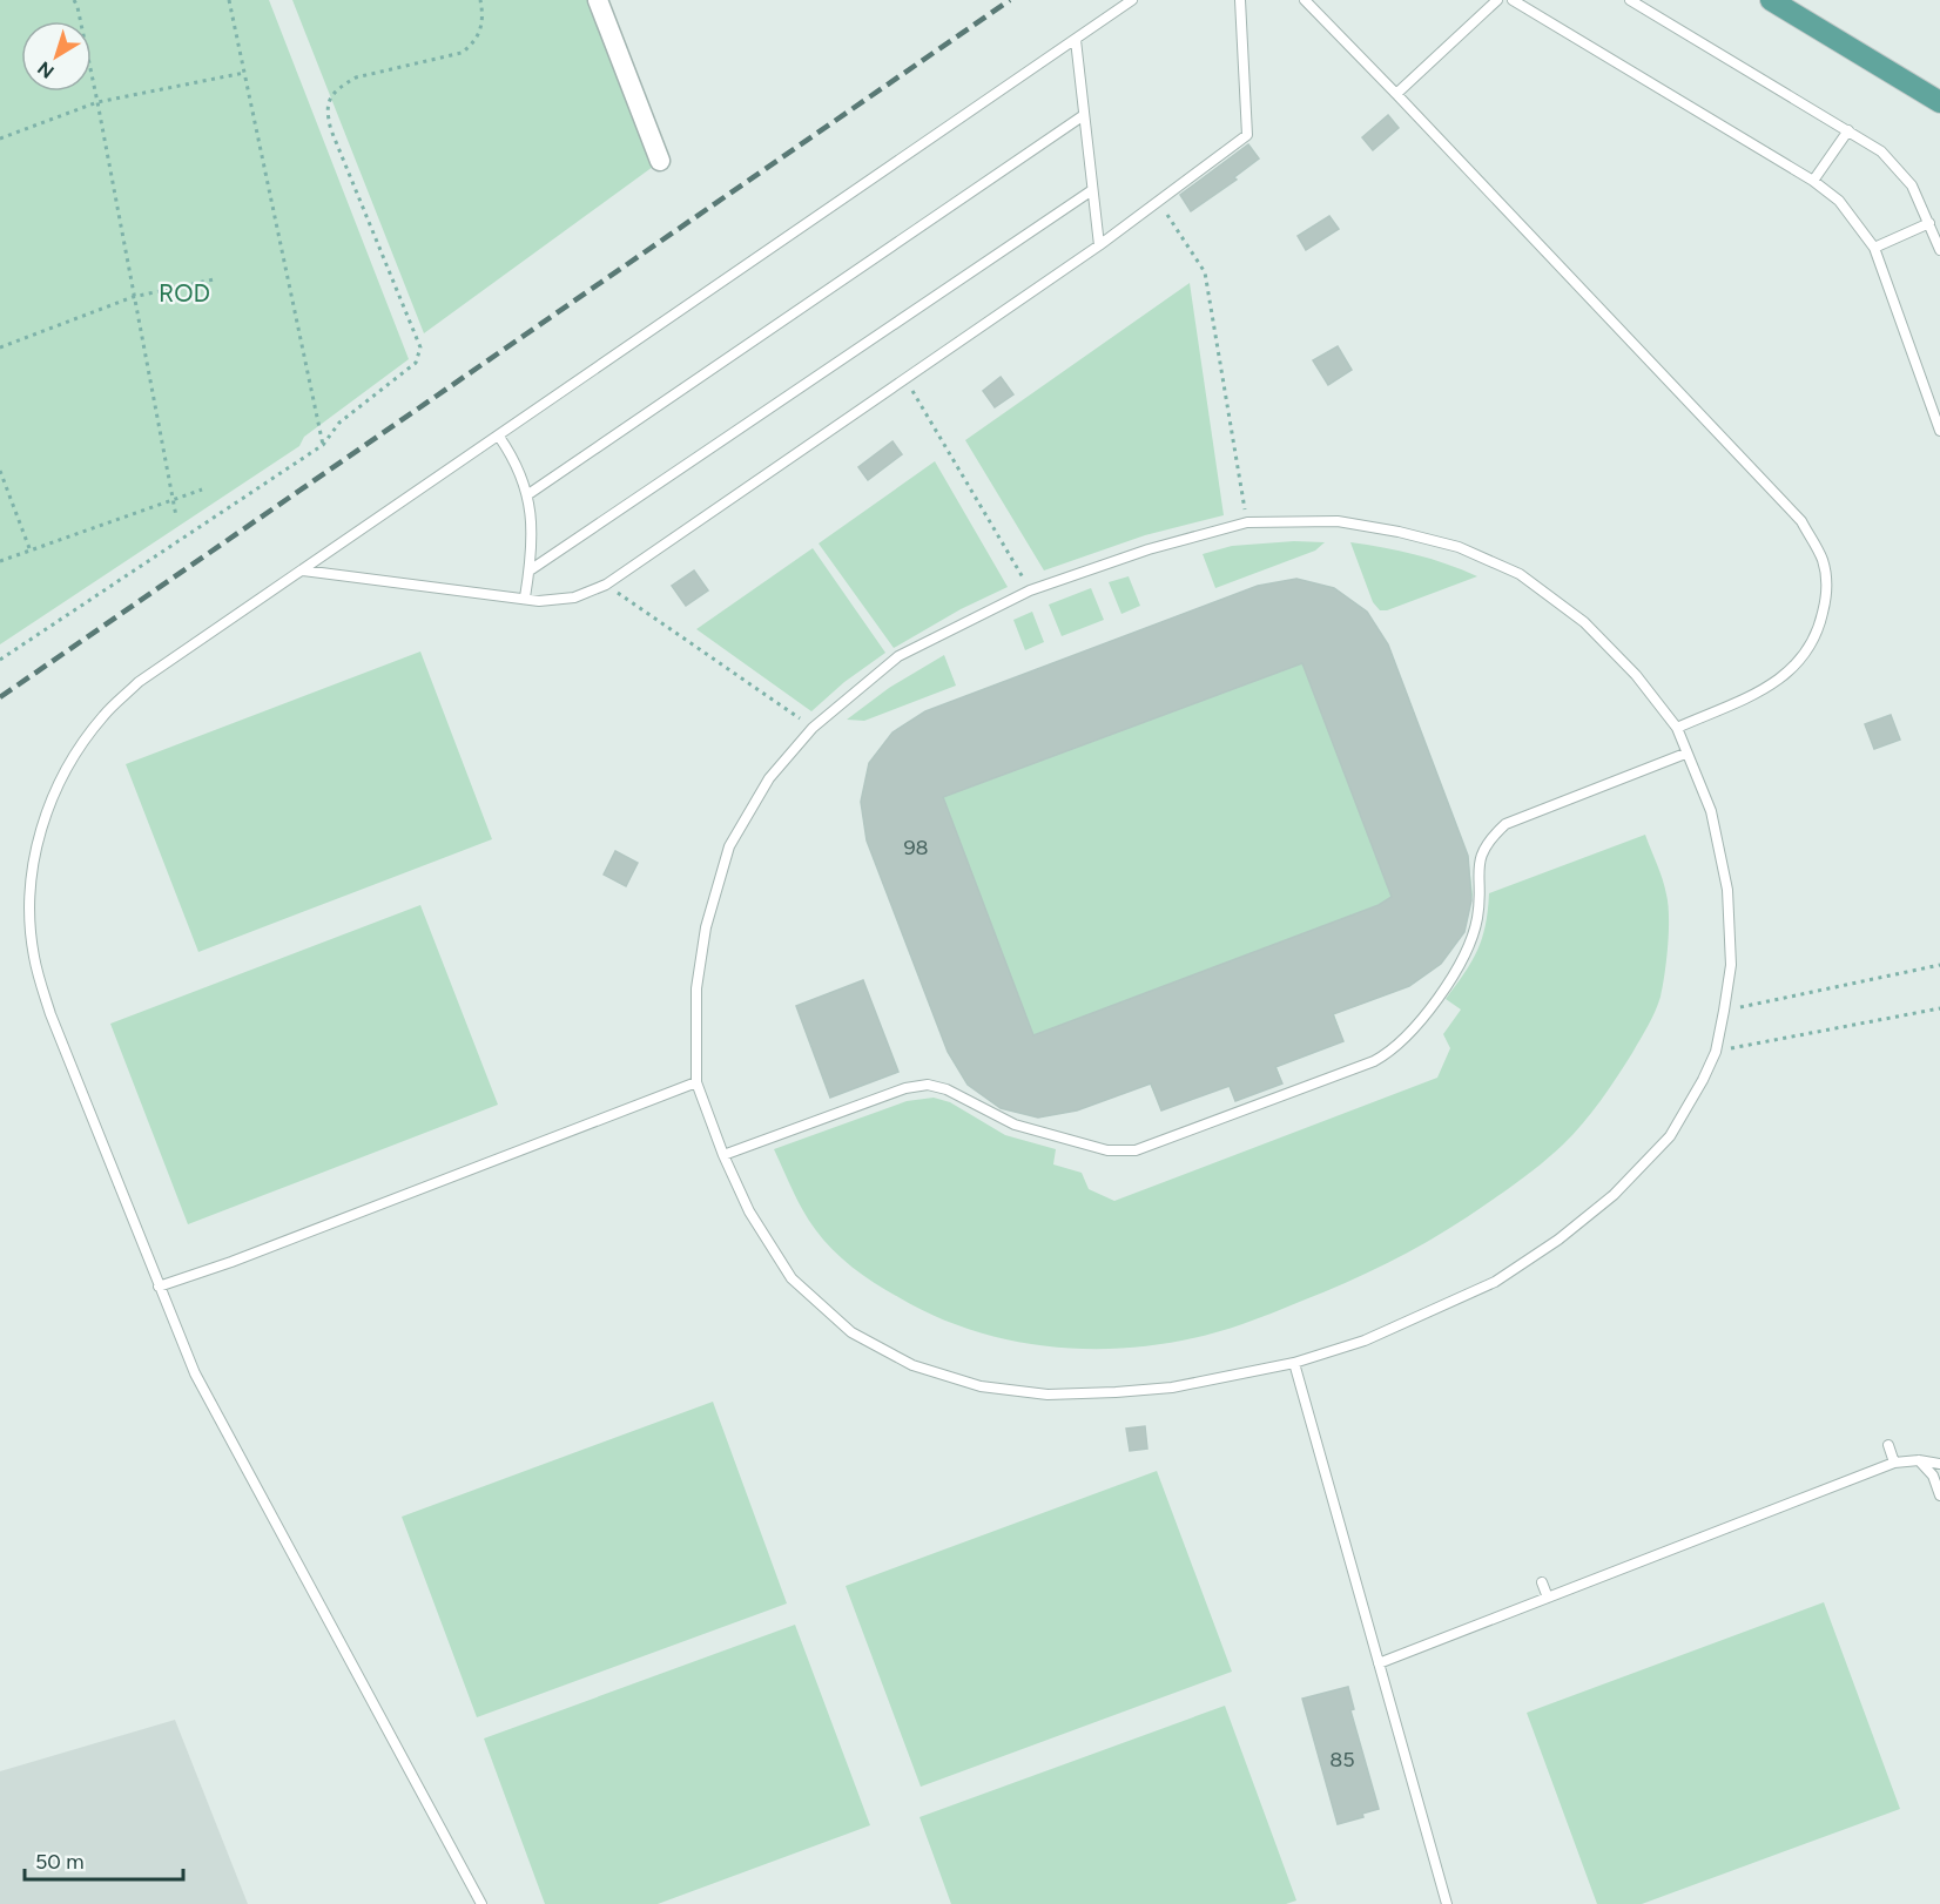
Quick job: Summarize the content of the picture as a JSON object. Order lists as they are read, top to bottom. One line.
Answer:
{"parks":["ROD"],"house_numbers":["98","85"],"scale_bar":"50 m","north":"bottom left"}
